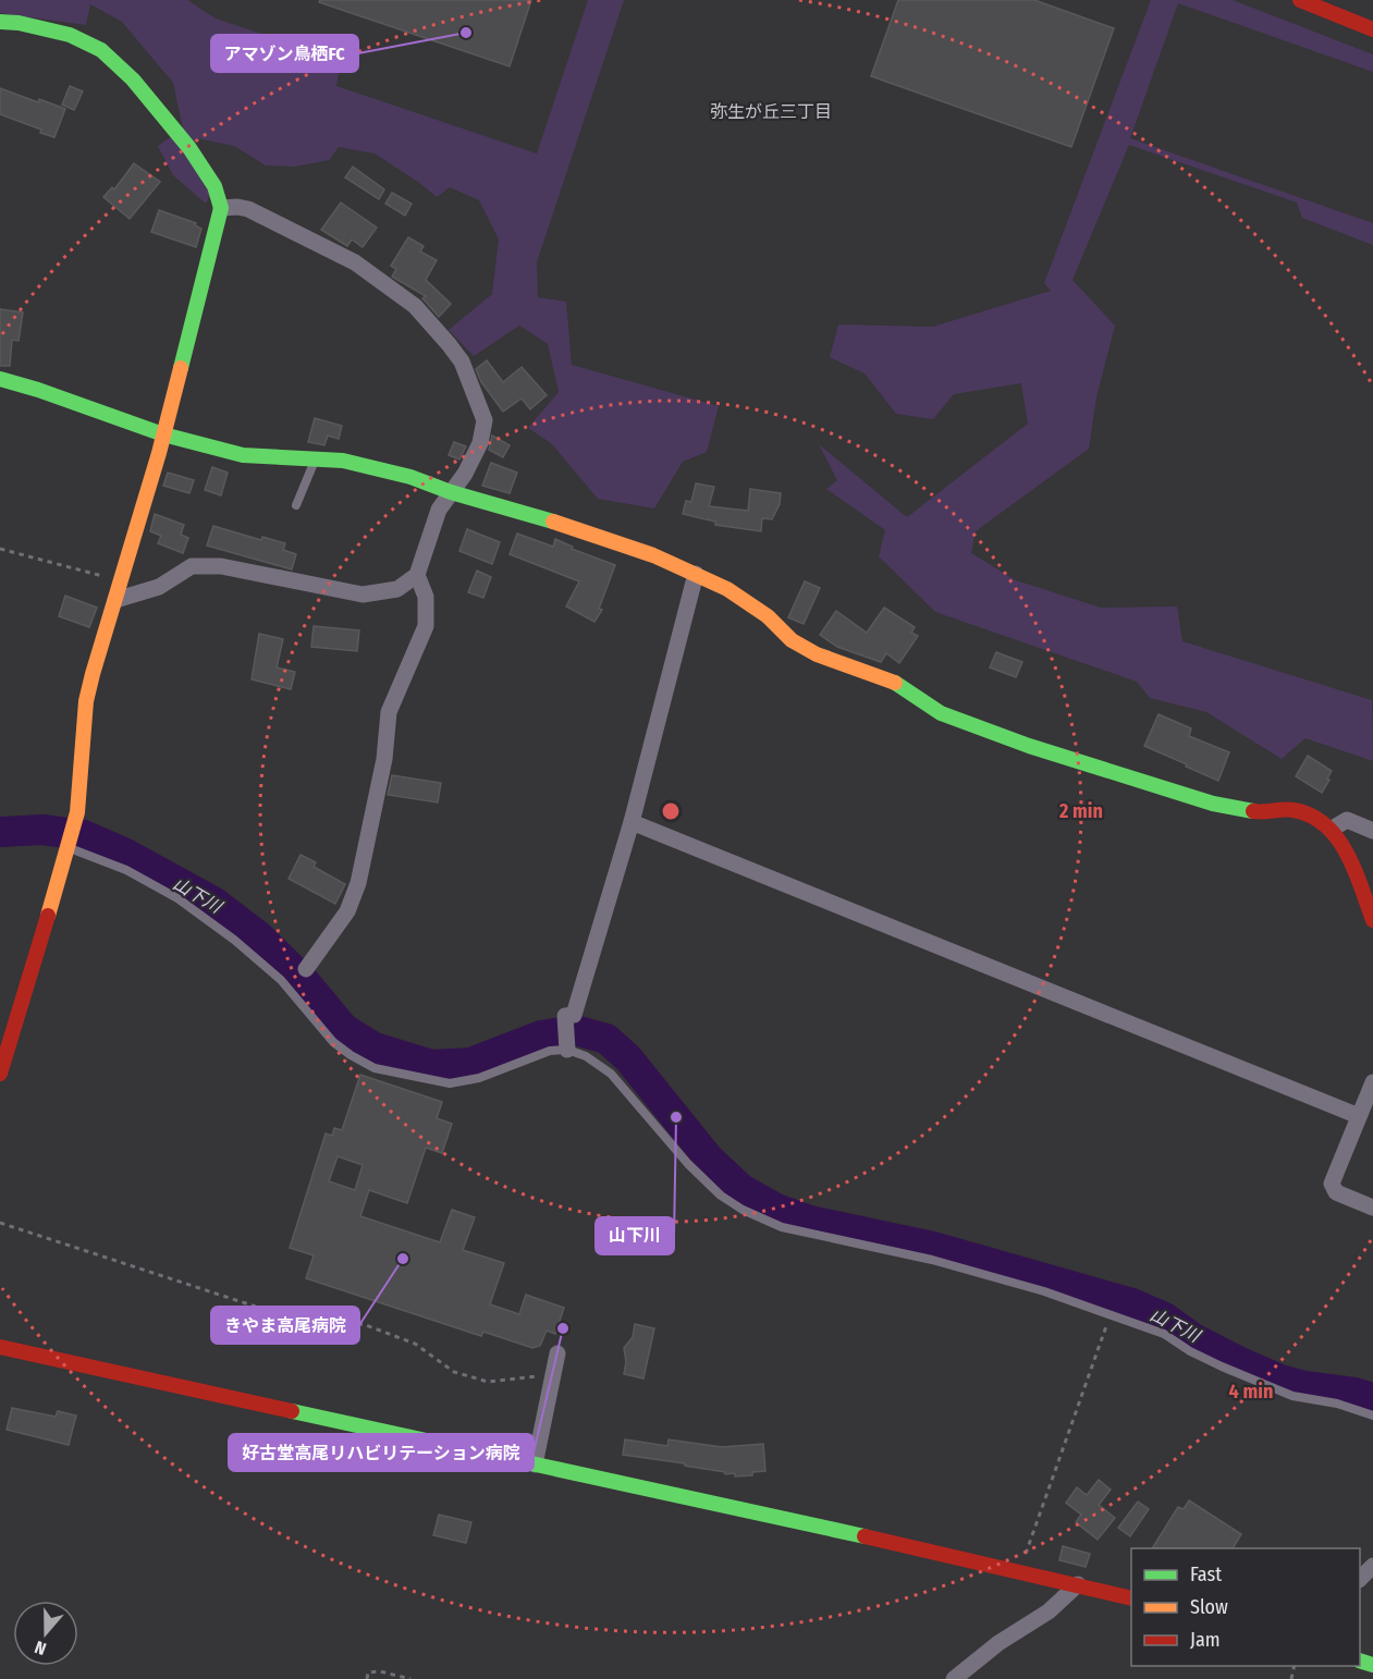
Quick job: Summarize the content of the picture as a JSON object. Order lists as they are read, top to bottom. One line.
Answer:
{"districts":["弥生が丘三丁目"],"water":["山下川"],"places":["アマゾン鳥栖FC","山下川","きやま高尾病院","好古堂高尾リハビリテーション病院"],"legend":["Fast","Slow","Jam"],"north":"bottom","rings":["2 min","4 min"]}
